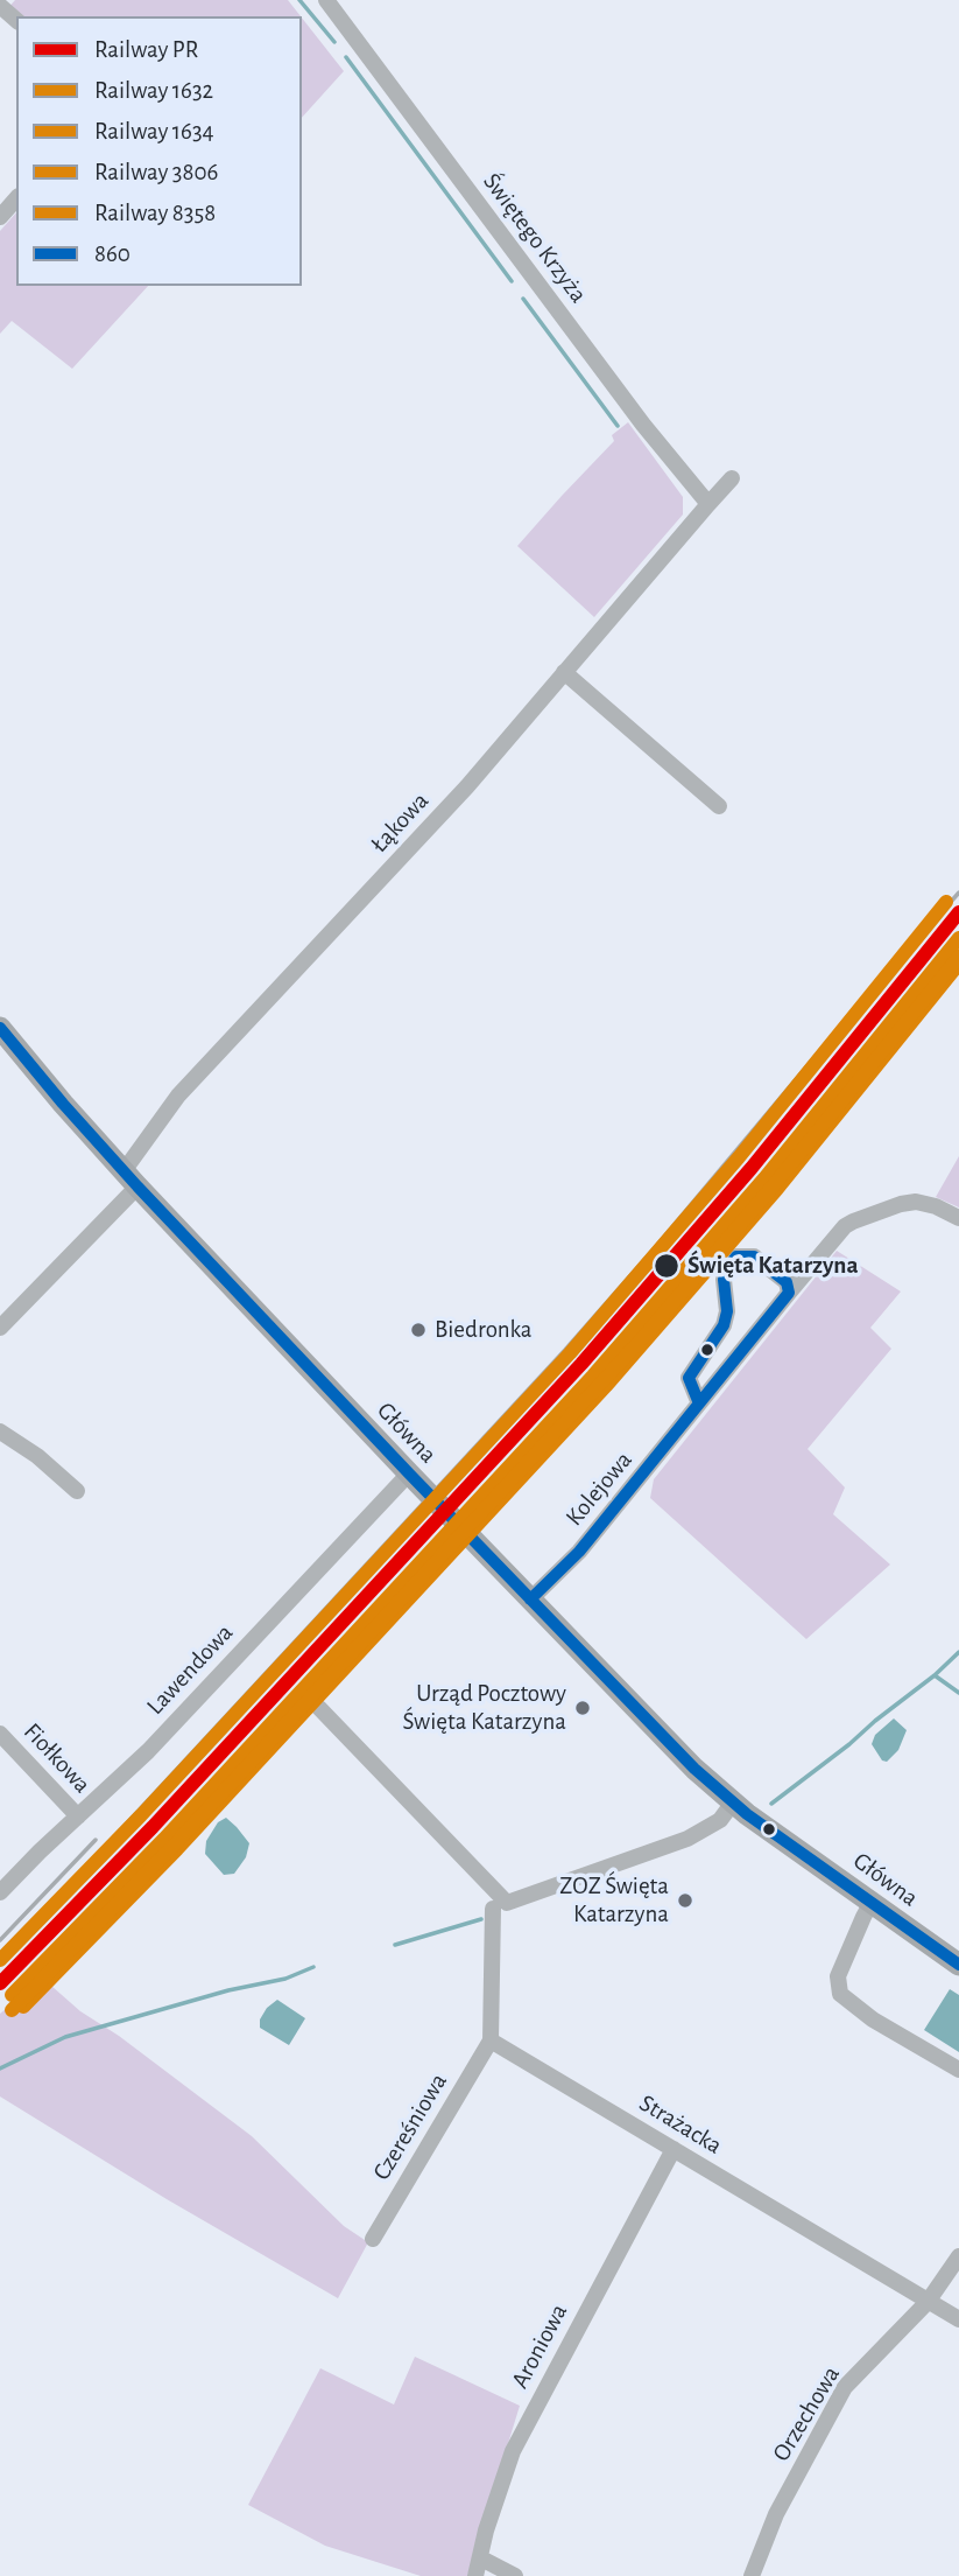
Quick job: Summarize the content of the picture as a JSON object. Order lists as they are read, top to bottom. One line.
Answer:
{"streets":{"street":["Świętego Krzyża","Łąkowa","Główna","Kolejowa","Lawendowa","Fiołkowa","Strażacka","Czereśniowa","Aroniowa","Orzechowa"]},"crossings":[["Świętego Krzyża","Łąkowa"],["Łąkowa","Główna"],["Główna","Kolejowa"],["Główna","Lawendowa"],["Lawendowa","Fiołkowa"],["Strażacka","Czereśniowa"],["Strażacka","Aroniowa"],["Strażacka","Orzechowa"]],"places":["Święta Katarzyna","Biedronka","Urząd Pocztowy Święta Katarzyna","ZOZ Święta Katarzyna"],"lines":["rail line 1634","rail line PR","rail line 1632","rail line 8358","rail line 3806","transit line 860"],"legend":["Railway PR","Railway 1632","Railway 1634","Railway 3806","Railway 8358","860"]}
